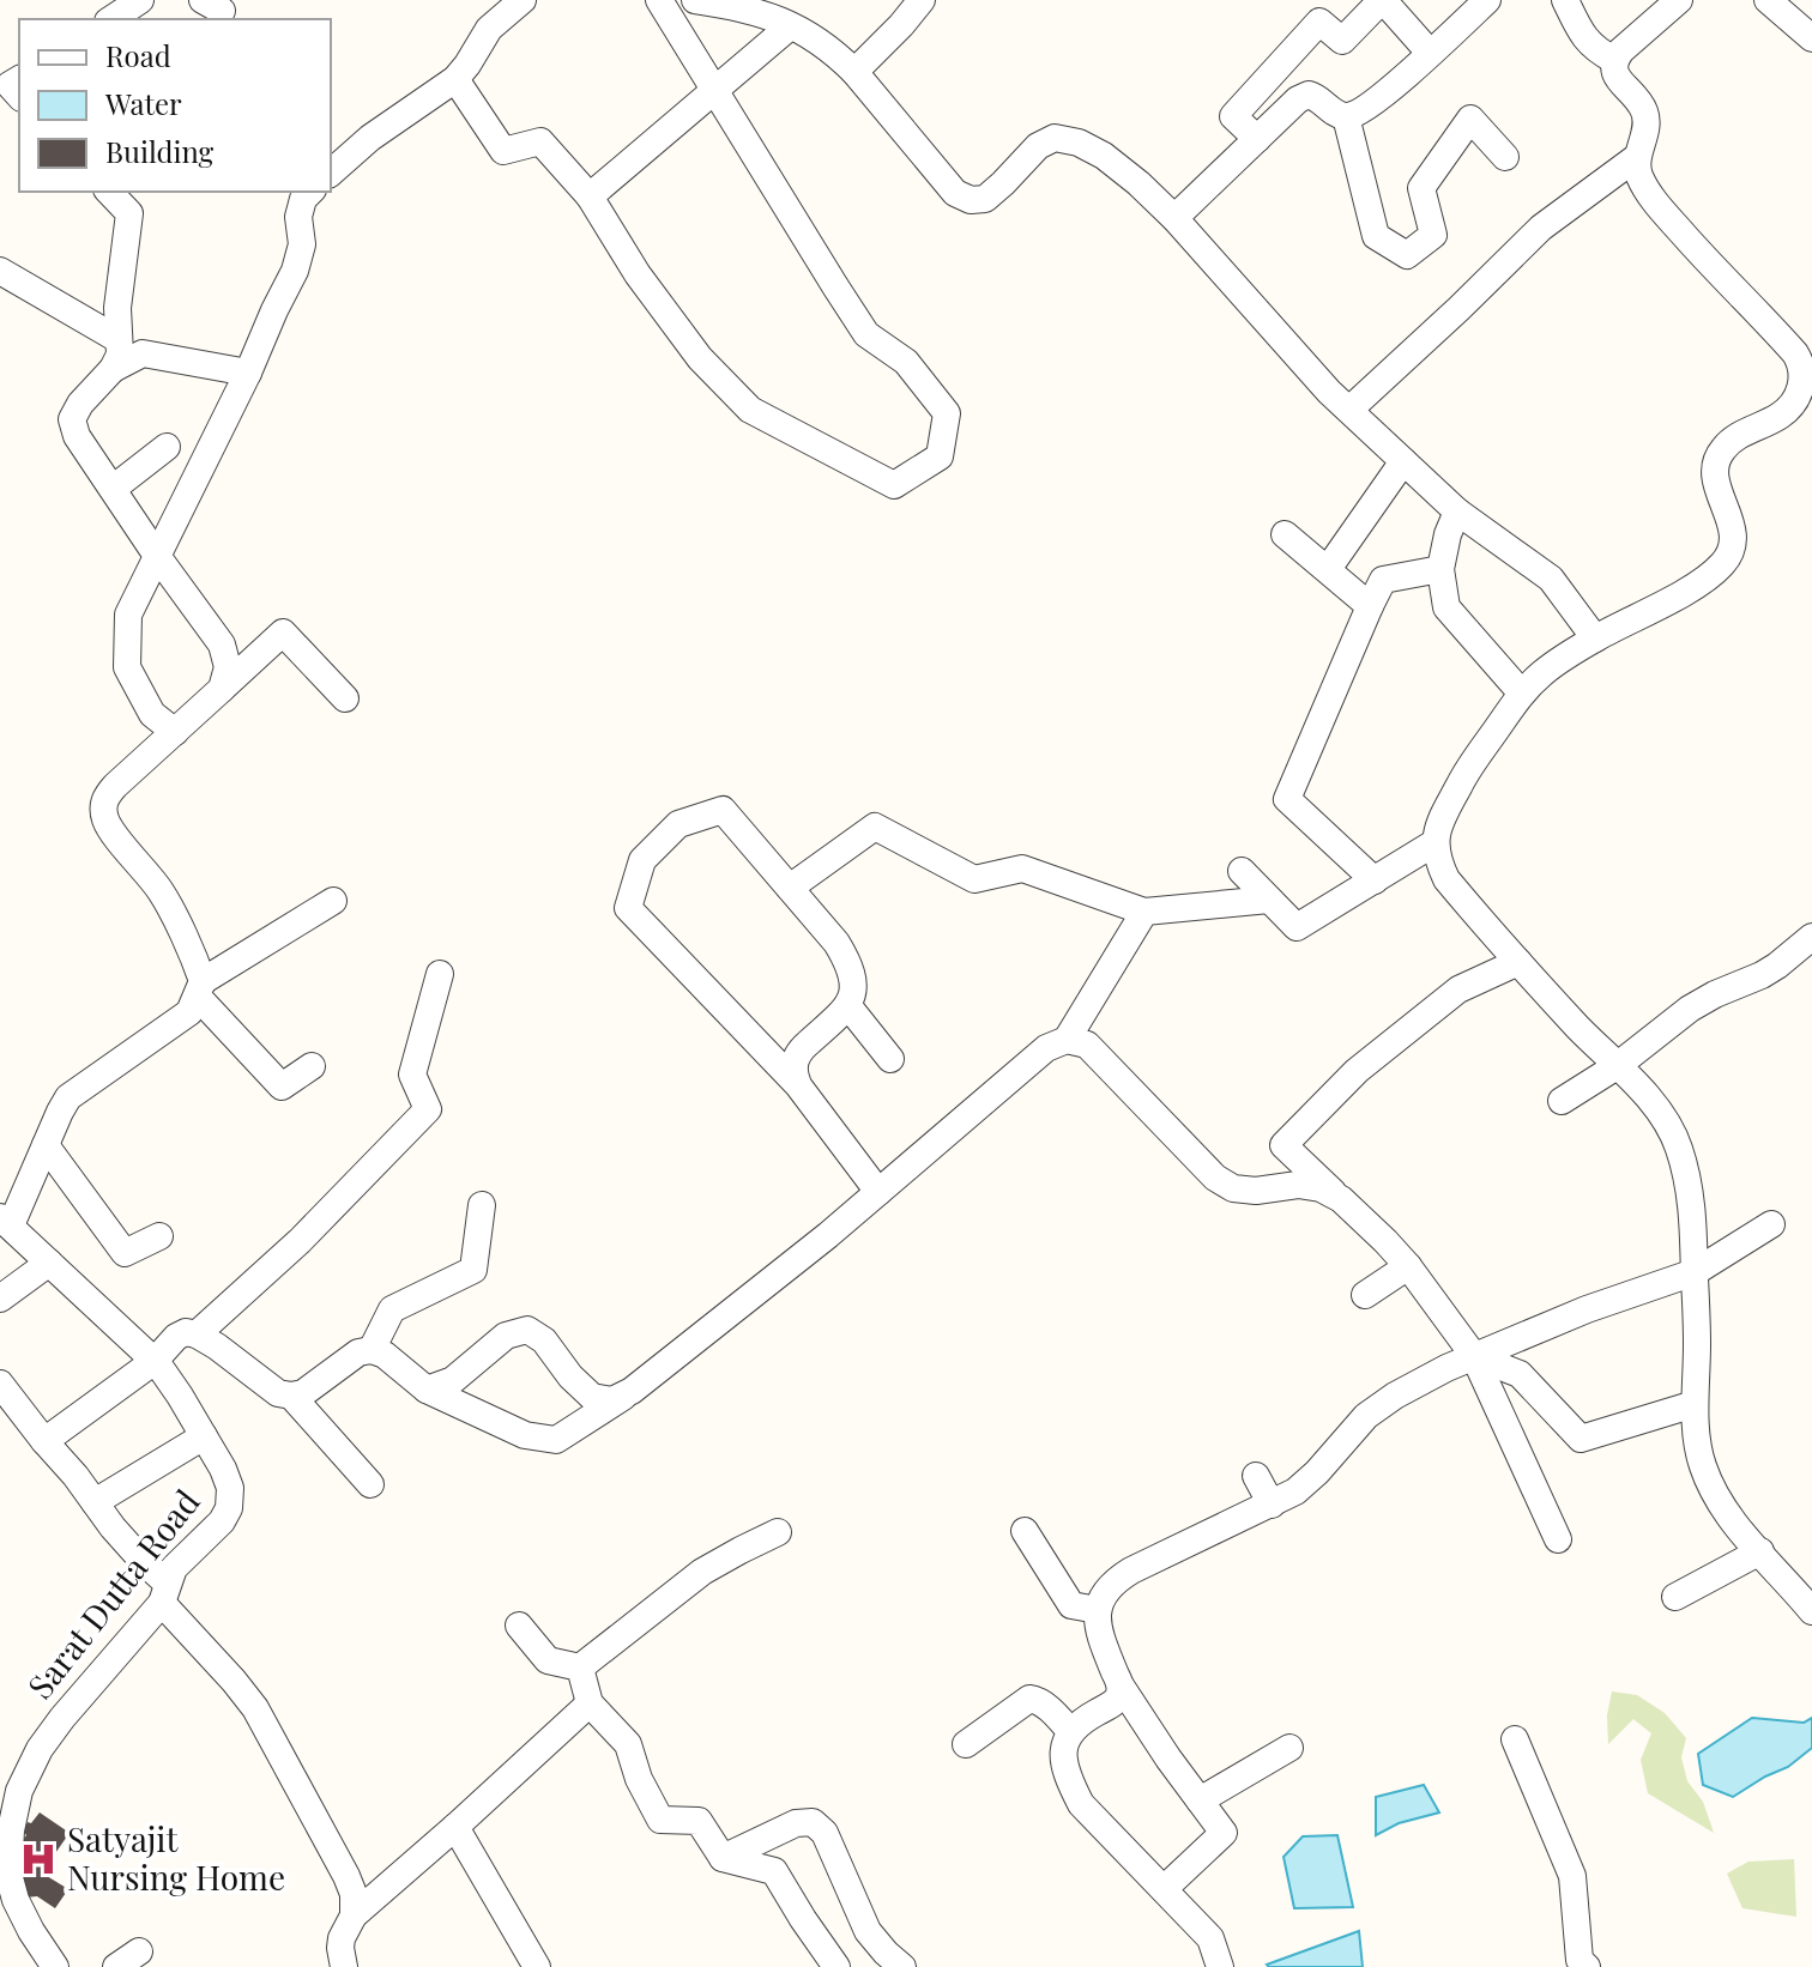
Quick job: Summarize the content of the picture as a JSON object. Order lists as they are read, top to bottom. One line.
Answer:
{"streets":{"street":["Sarat Dutta Road"]},"places":{"hospital":["Satyajit Nursing Home"]},"legend":["Road","Water","Building"]}
